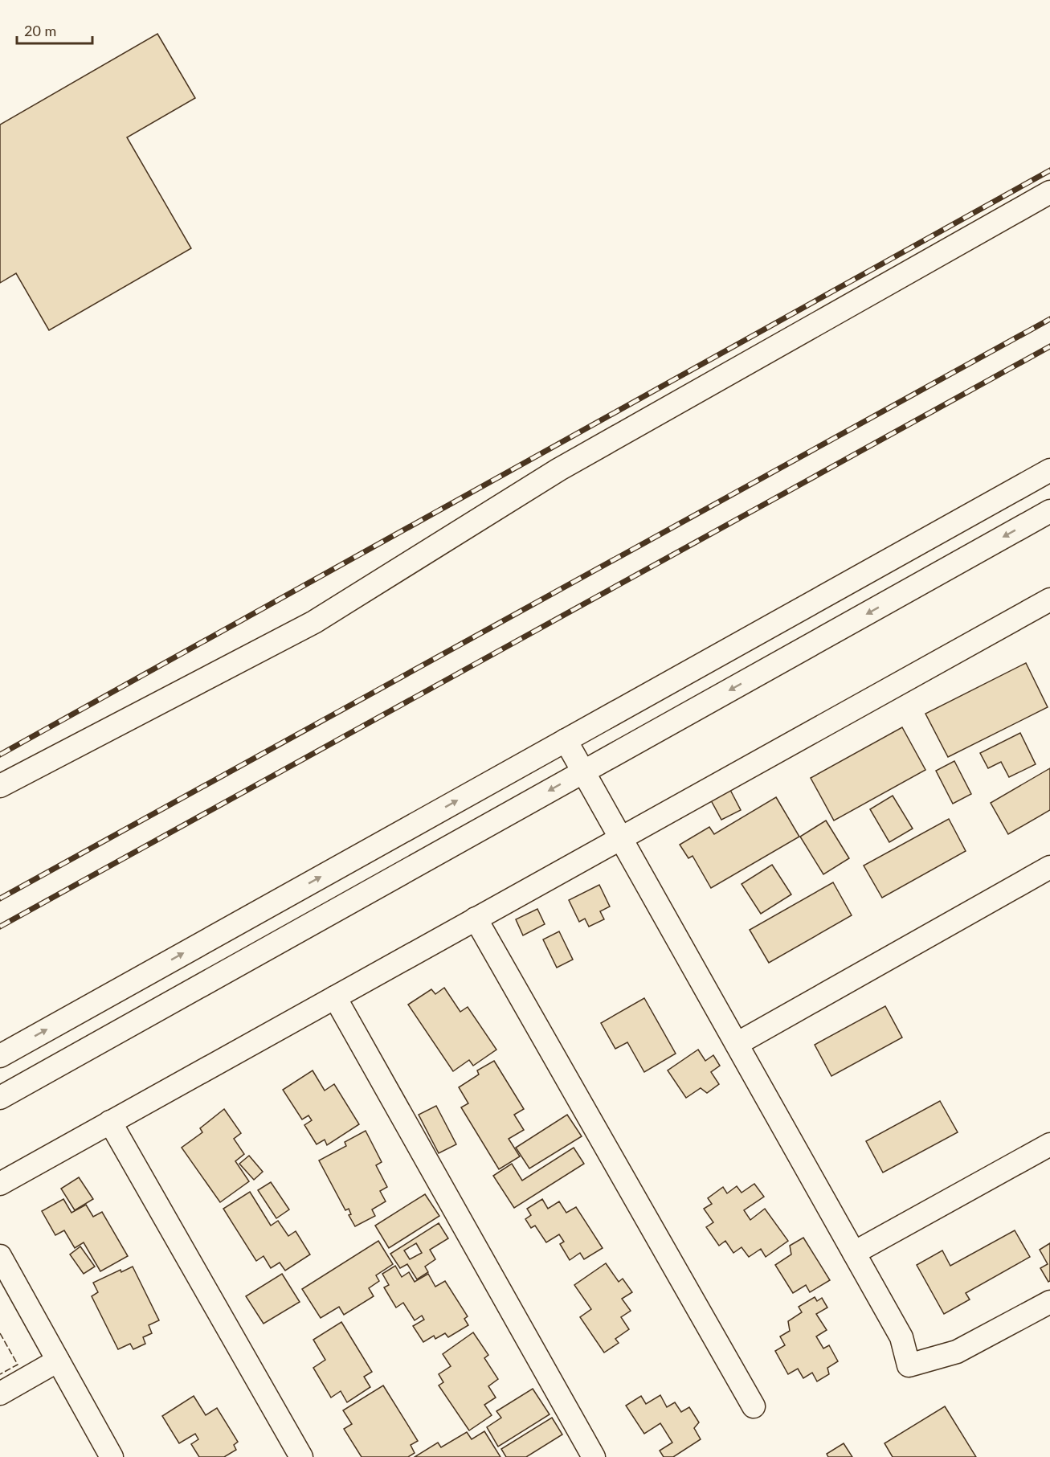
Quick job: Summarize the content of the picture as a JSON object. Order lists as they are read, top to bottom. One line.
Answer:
{"scale_bar":"20 m"}
